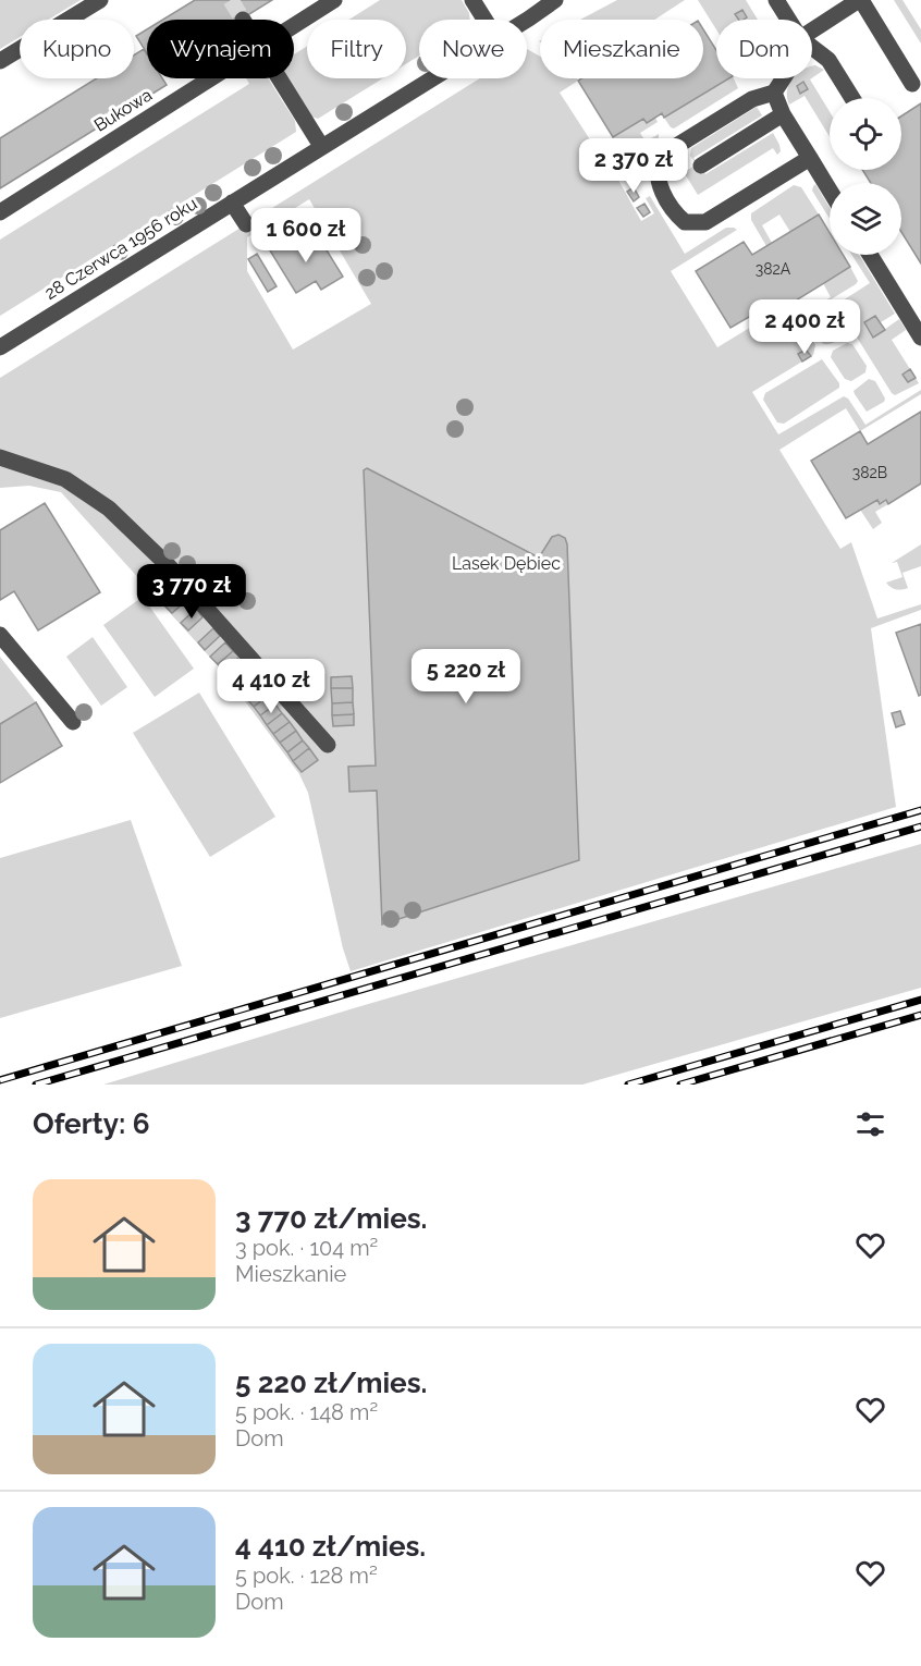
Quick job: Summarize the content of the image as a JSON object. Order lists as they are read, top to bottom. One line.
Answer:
{"streets":{"street":["Bukowa","28 Czerwca 1956 roku"]},"parks":["Lasek Dębiec"],"house_numbers":["382A","382B"],"page":{"chip":["Kupno","Wynajem","Filtry","Nowe","Mieszkanie","Dom"],"price":["2 370 zł","1 600 zł","2 400 zł","3 770 zł","5 220 zł","4 410 zł"],"heading":"Oferty: 6","list":[{"name":"3 770 zł/mies.","note":"3 pok. · 104 m² · Mieszkanie"},{"name":"5 220 zł/mies.","note":"5 pok. · 148 m² · Dom"},{"name":"4 410 zł/mies.","note":"5 pok. · 128 m² · Dom"}]}}
